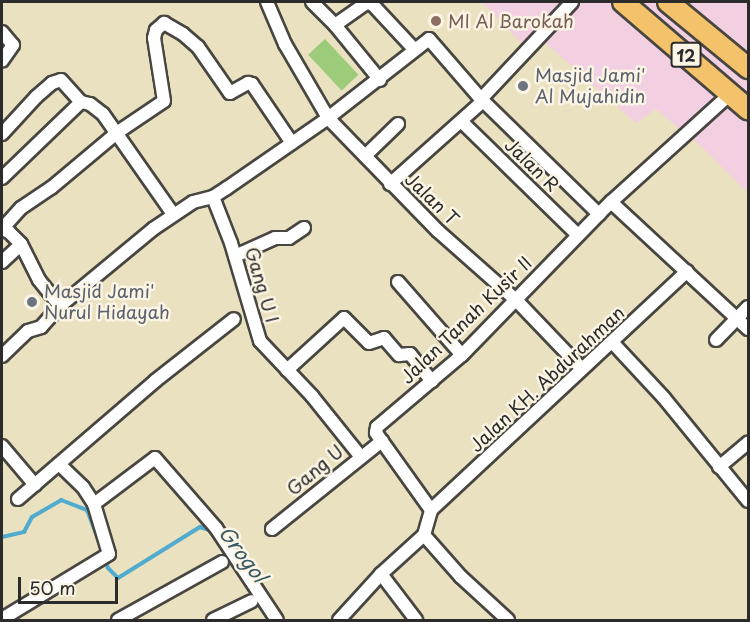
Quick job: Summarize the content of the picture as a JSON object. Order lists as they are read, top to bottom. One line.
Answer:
{"streets":{"highway":["12"],"street":["Jalan R","Jalan T","Gang U I","Jalan Tanah Kusir II","Jalan KH. Abdurahman","Gang U"]},"crossings":[["12","Jalan Tanah Kusir II"],["Jalan R","Jalan Tanah Kusir II"],["Jalan T","Jalan Tanah Kusir II"],["Jalan T","Jalan KH. Abdurahman"],["Gang U I","Gang U"],["Jalan Tanah Kusir II","Gang U"]],"water":["Grogol"],"places":["MI Al Barokah","Masjid Jami' Al Mujahidin","Masjid Jami' Nurul Hidayah"],"scale_bar":"50 m"}
